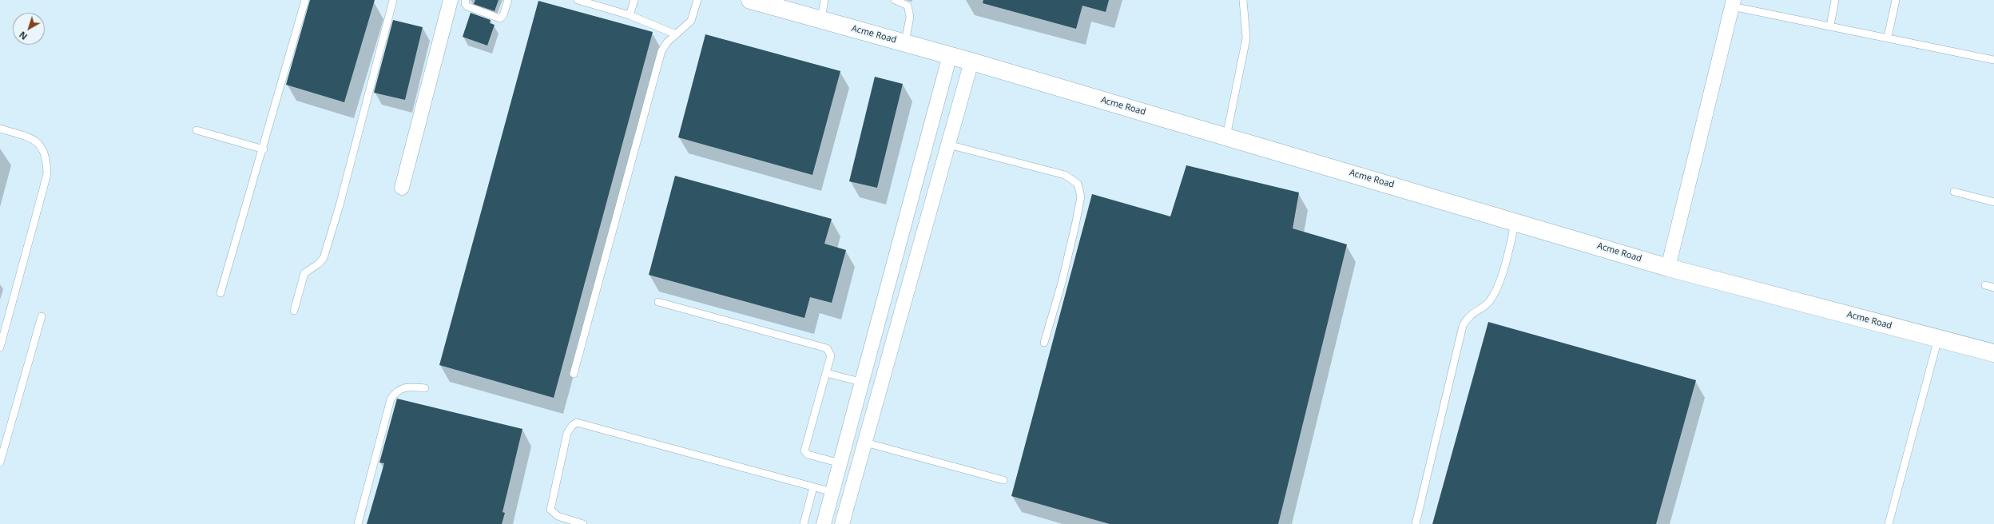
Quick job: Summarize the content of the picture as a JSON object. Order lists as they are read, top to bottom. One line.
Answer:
{"streets":{"street":["Acme Road"]},"north":"bottom left"}
